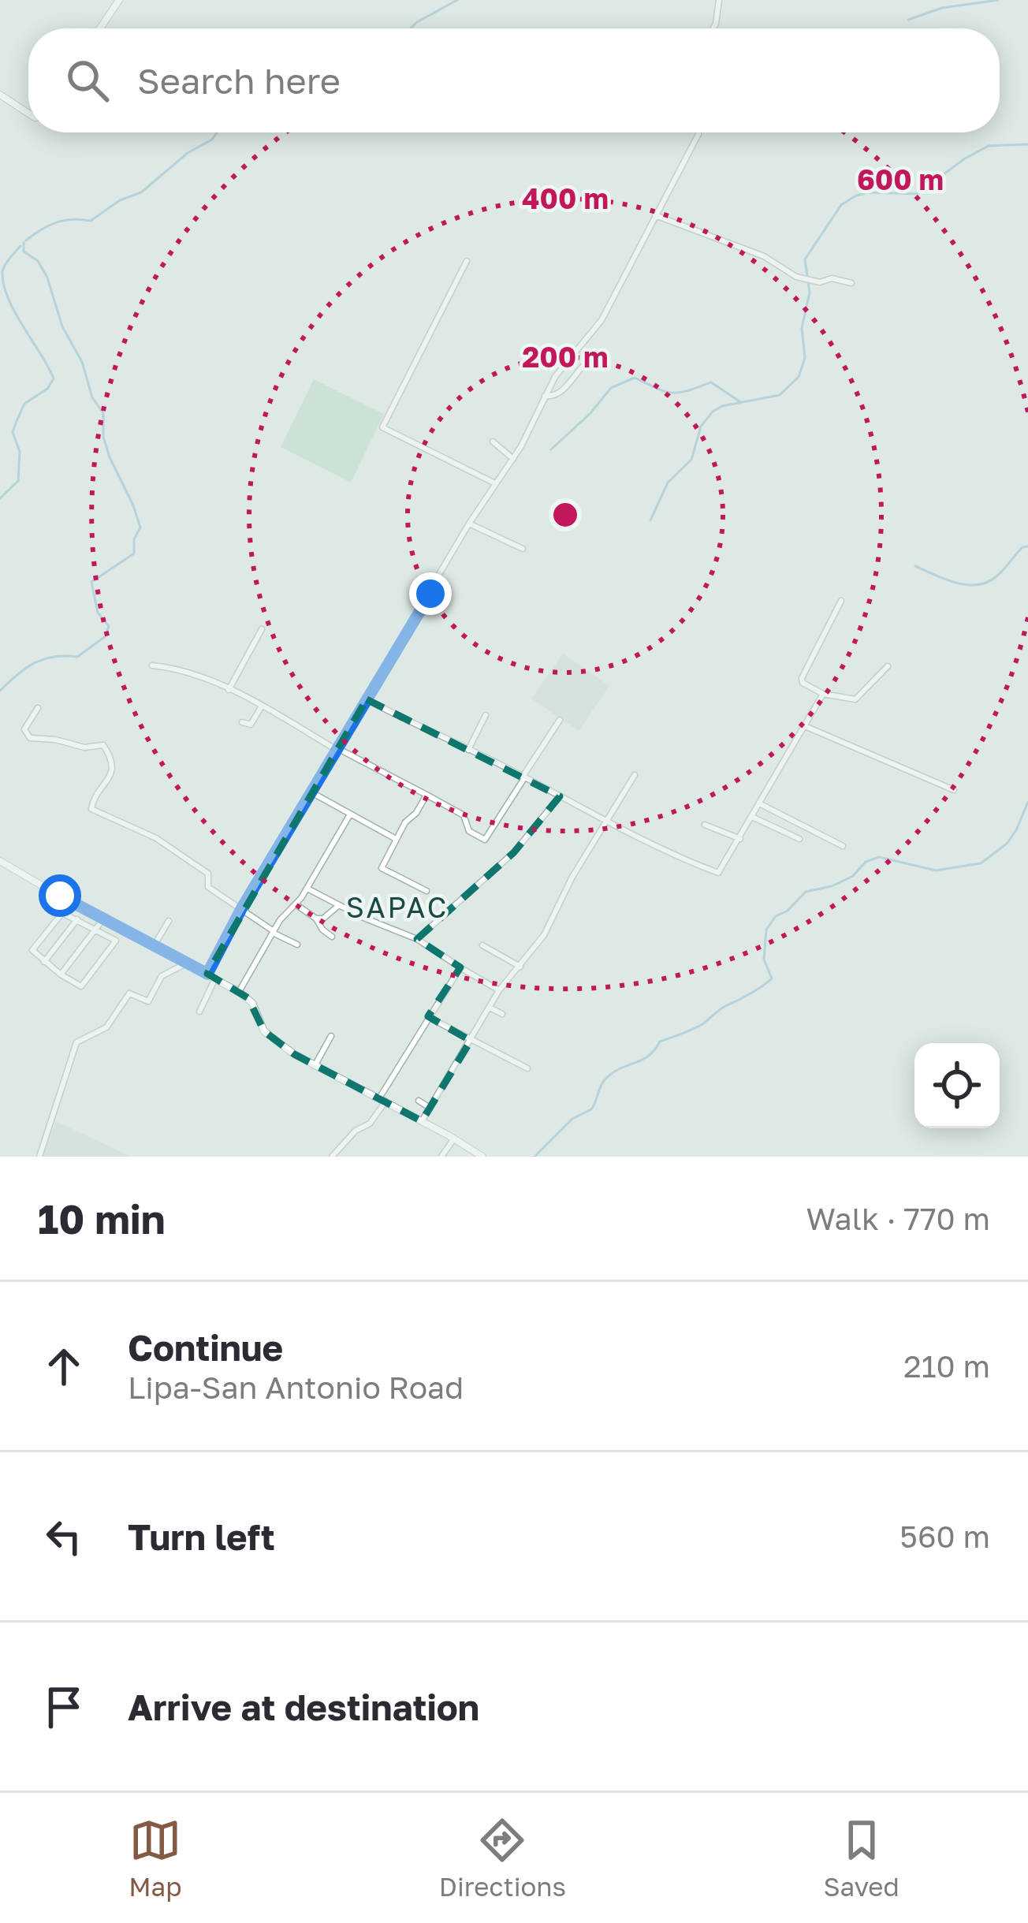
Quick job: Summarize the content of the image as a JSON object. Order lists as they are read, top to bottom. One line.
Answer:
{"districts":["SAPAC"],"page":{"search":"Search here","heading":["10 min","Walk · 770 m"],"list":[["Continue","Lipa-San Antonio Road","210 m"],["Turn left","560 m"],"Arrive at destination"],"nav":["Map","Directions","Saved"]},"rings":["600 m","400 m","200 m"]}
